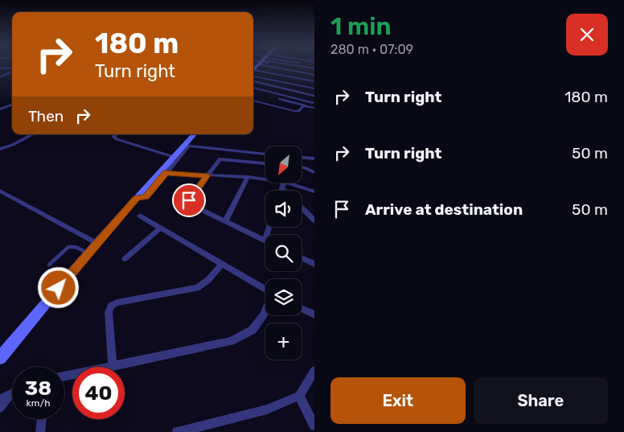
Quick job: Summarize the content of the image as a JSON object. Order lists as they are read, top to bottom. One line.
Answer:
{"north":"bottom left","page":{"heading":["1 min","280 m · 07:09"],"turn":["180 m","Turn right"],"list":[{"name":"Turn right","value":"180 m"},{"name":"Turn right","value":"50 m"},{"name":"Arrive at destination","value":"50 m"}],"then":"Then","map_buttons":"+","speed":"38 km/h","limit":"40","buttons":["Exit","Share"]}}
